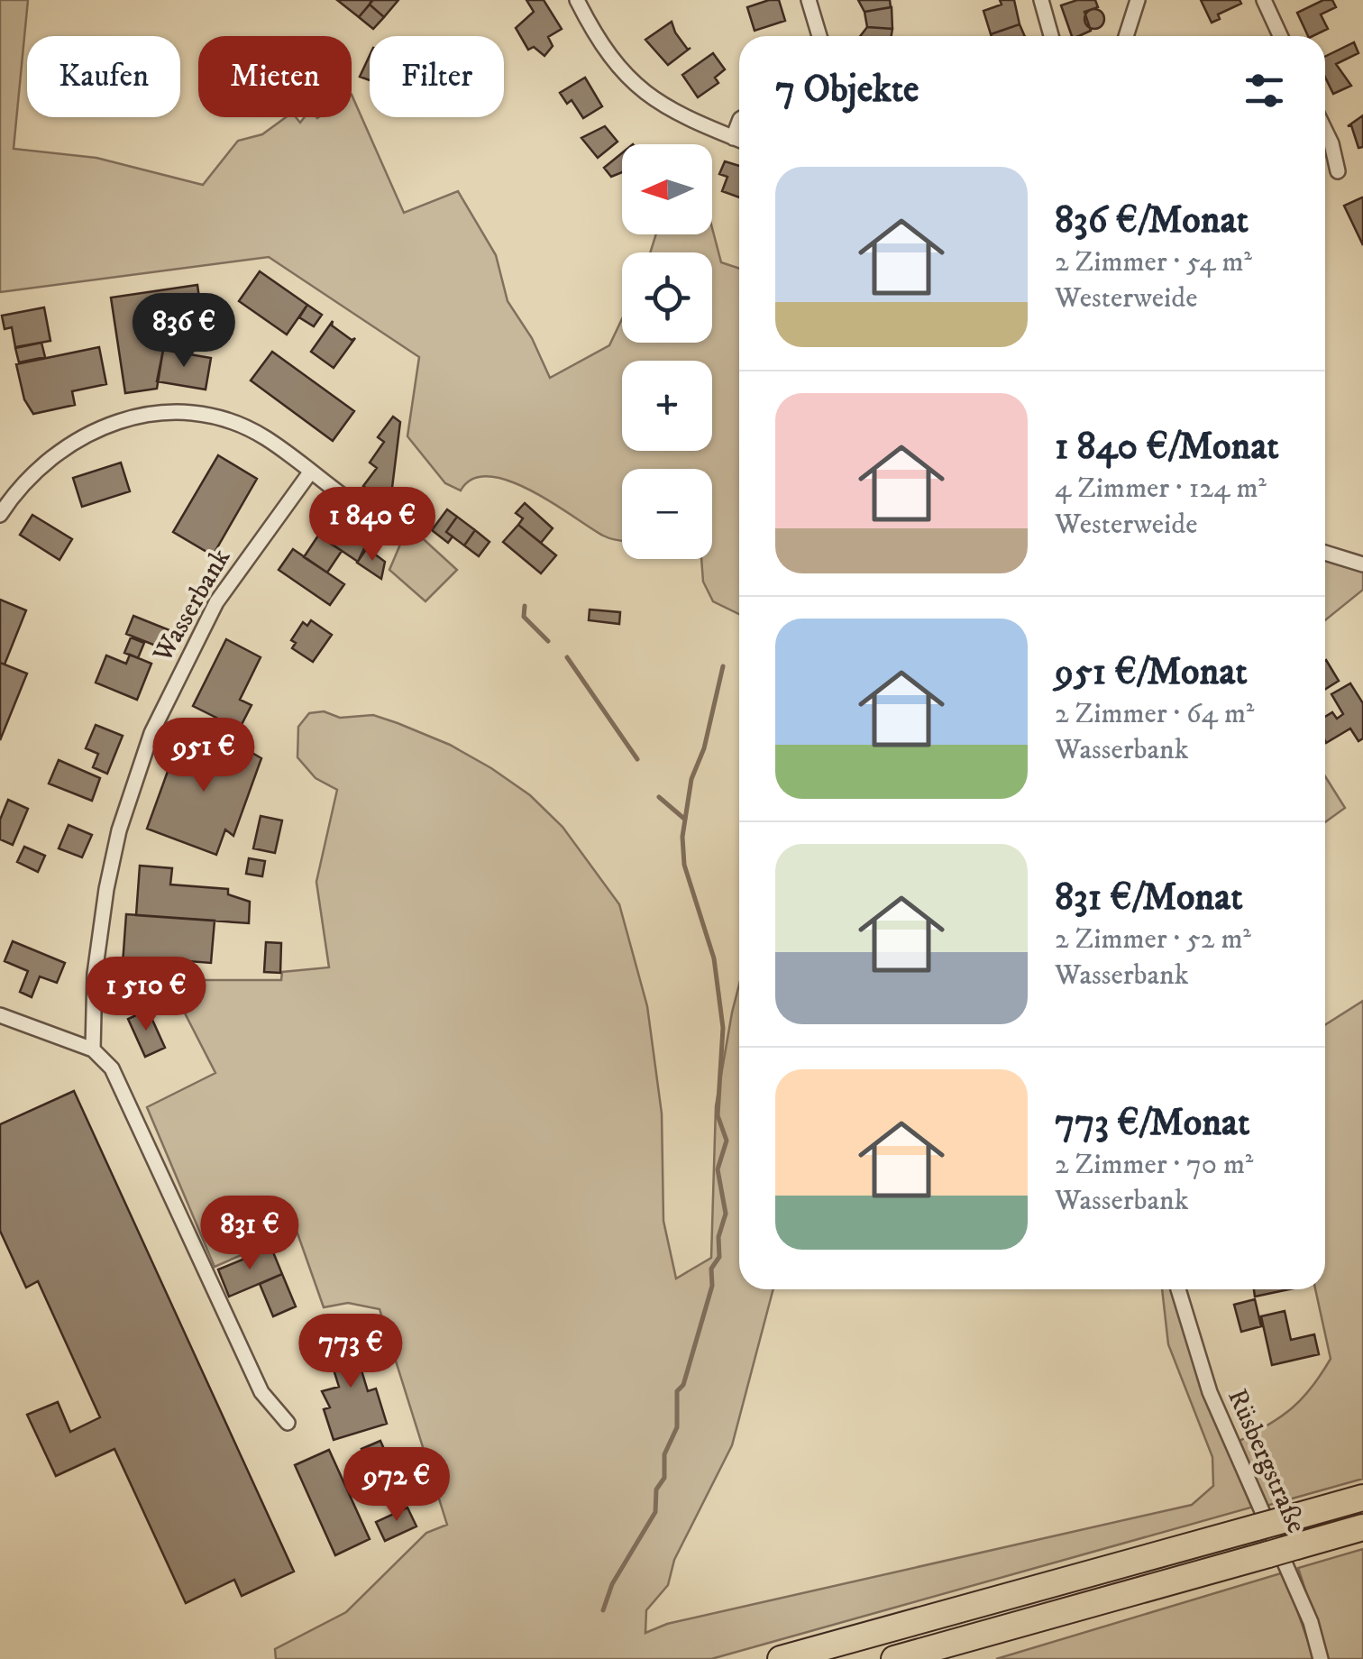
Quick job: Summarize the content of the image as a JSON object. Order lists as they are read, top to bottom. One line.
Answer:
{"streets":{"street":["Wasserbank","Rüsbergstraße"]},"north":"left","page":{"chip":["Kaufen","Mieten","Filter"],"heading":"7 Objekte","map_buttons":["+","−"],"list":[{"name":"836 €/Monat","note":"2 Zimmer · 54 m² · Westerweide"},{"name":"1 840 €/Monat","note":"4 Zimmer · 124 m² · Westerweide"},{"name":"951 €/Monat","note":"2 Zimmer · 64 m² · Wasserbank"},{"name":"831 €/Monat","note":"2 Zimmer · 52 m² · Wasserbank"},{"name":"773 €/Monat","note":"2 Zimmer · 70 m² · Wasserbank"}],"price":["836 €","1 840 €","951 €","1 510 €","831 €","773 €","972 €"]}}
